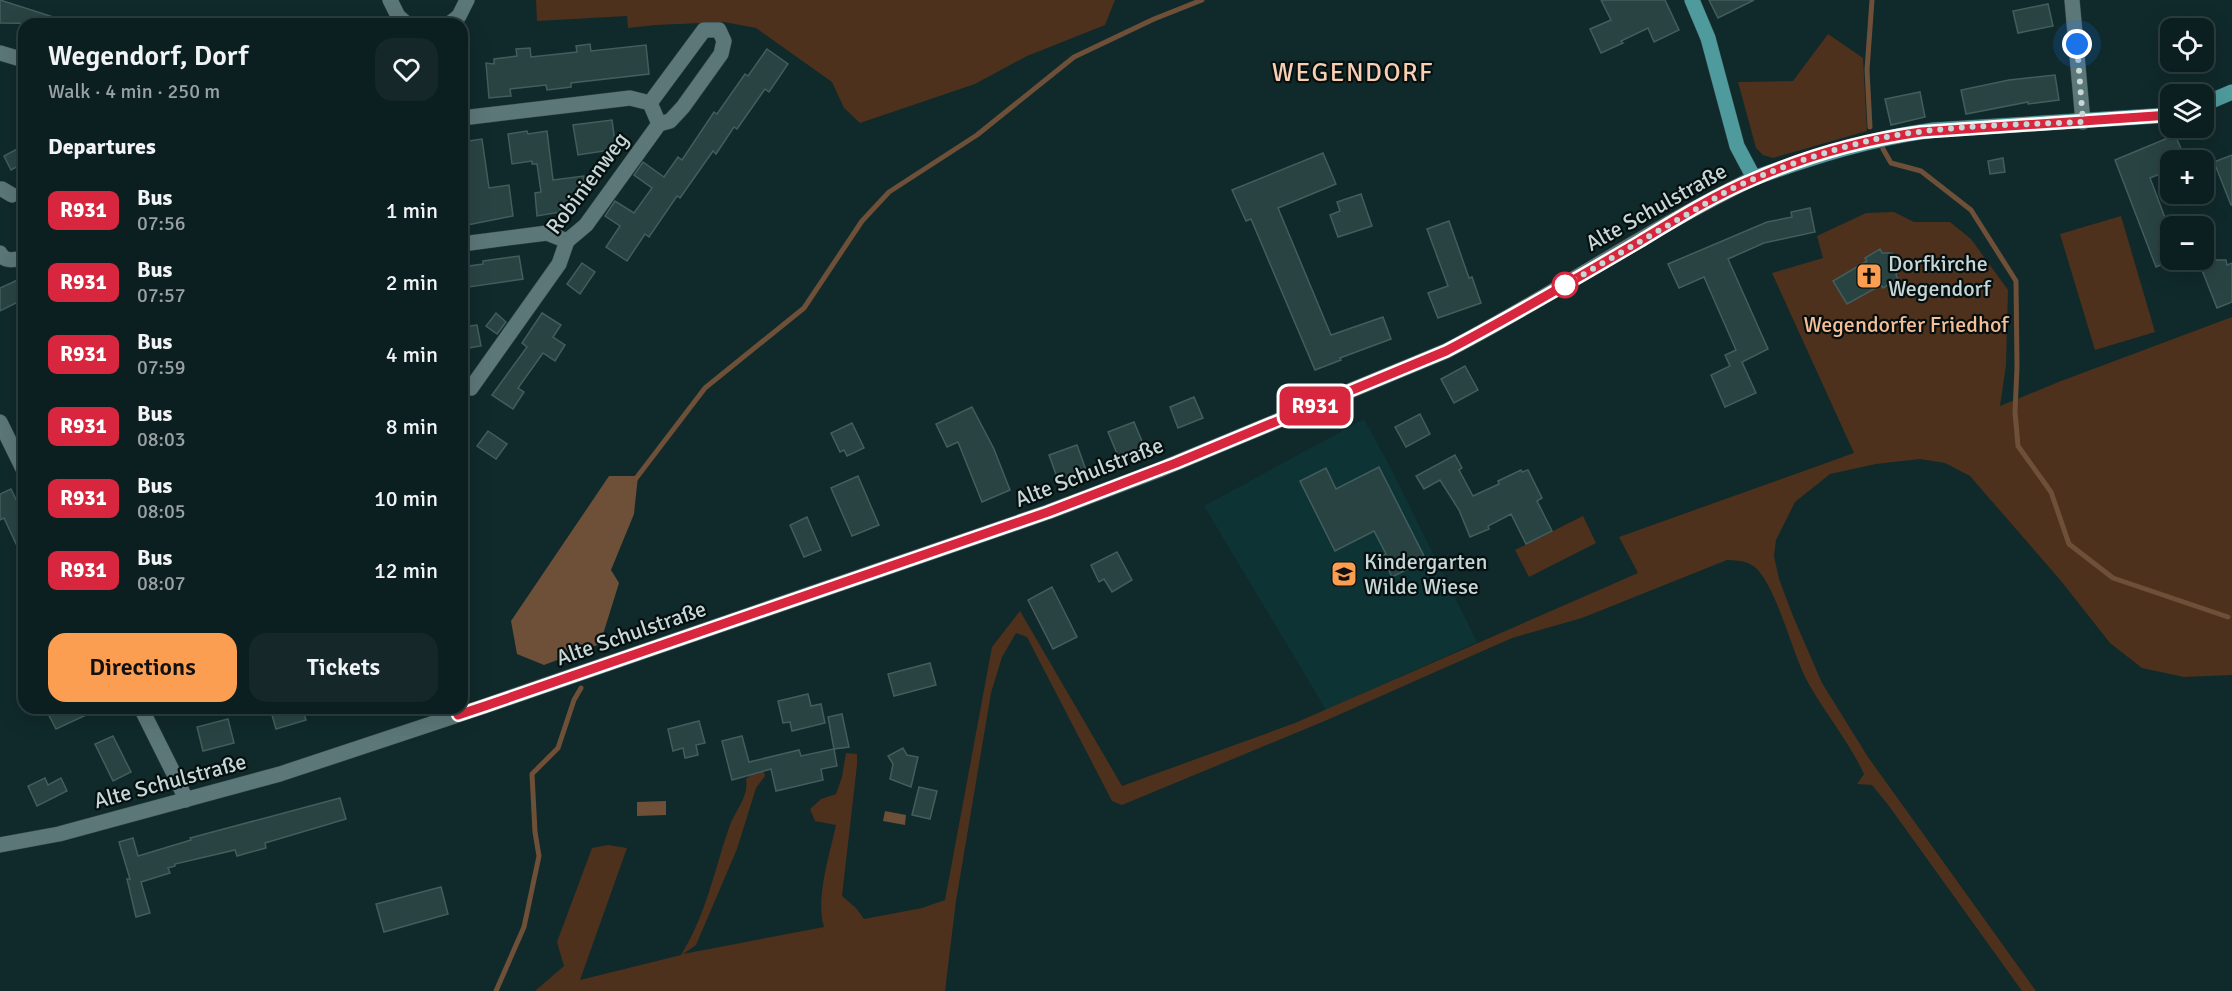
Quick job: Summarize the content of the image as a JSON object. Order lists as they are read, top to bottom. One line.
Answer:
{"streets":{"main road":["Alte Schulstraße"],"street":["Robinienweg"]},"districts":["WEGENDORF"],"parks":["Wegendorfer Friedhof"],"places":{"church":["Dorfkirche Wegendorf"],"school or university":["Kindergarten Wilde Wiese"]},"lines":["bus line R931"],"page":{"on_map":"R931","map_buttons":["+","−"],"heading":[["Wegendorf, Dorf","Walk · 4 min · 250 m"],"Departures"],"list":[{"mark":"R931","name":"Bus","note":"07:56","value":"1 min"},{"mark":"R931","name":"Bus","note":"07:57","value":"2 min"},{"mark":"R931","name":"Bus","note":"07:59","value":"4 min"},{"mark":"R931","name":"Bus","note":"08:03","value":"8 min"},{"mark":"R931","name":"Bus","note":"08:05","value":"10 min"},{"mark":"R931","name":"Bus","note":"08:07","value":"12 min"}],"buttons":["Directions","Tickets"]}}
